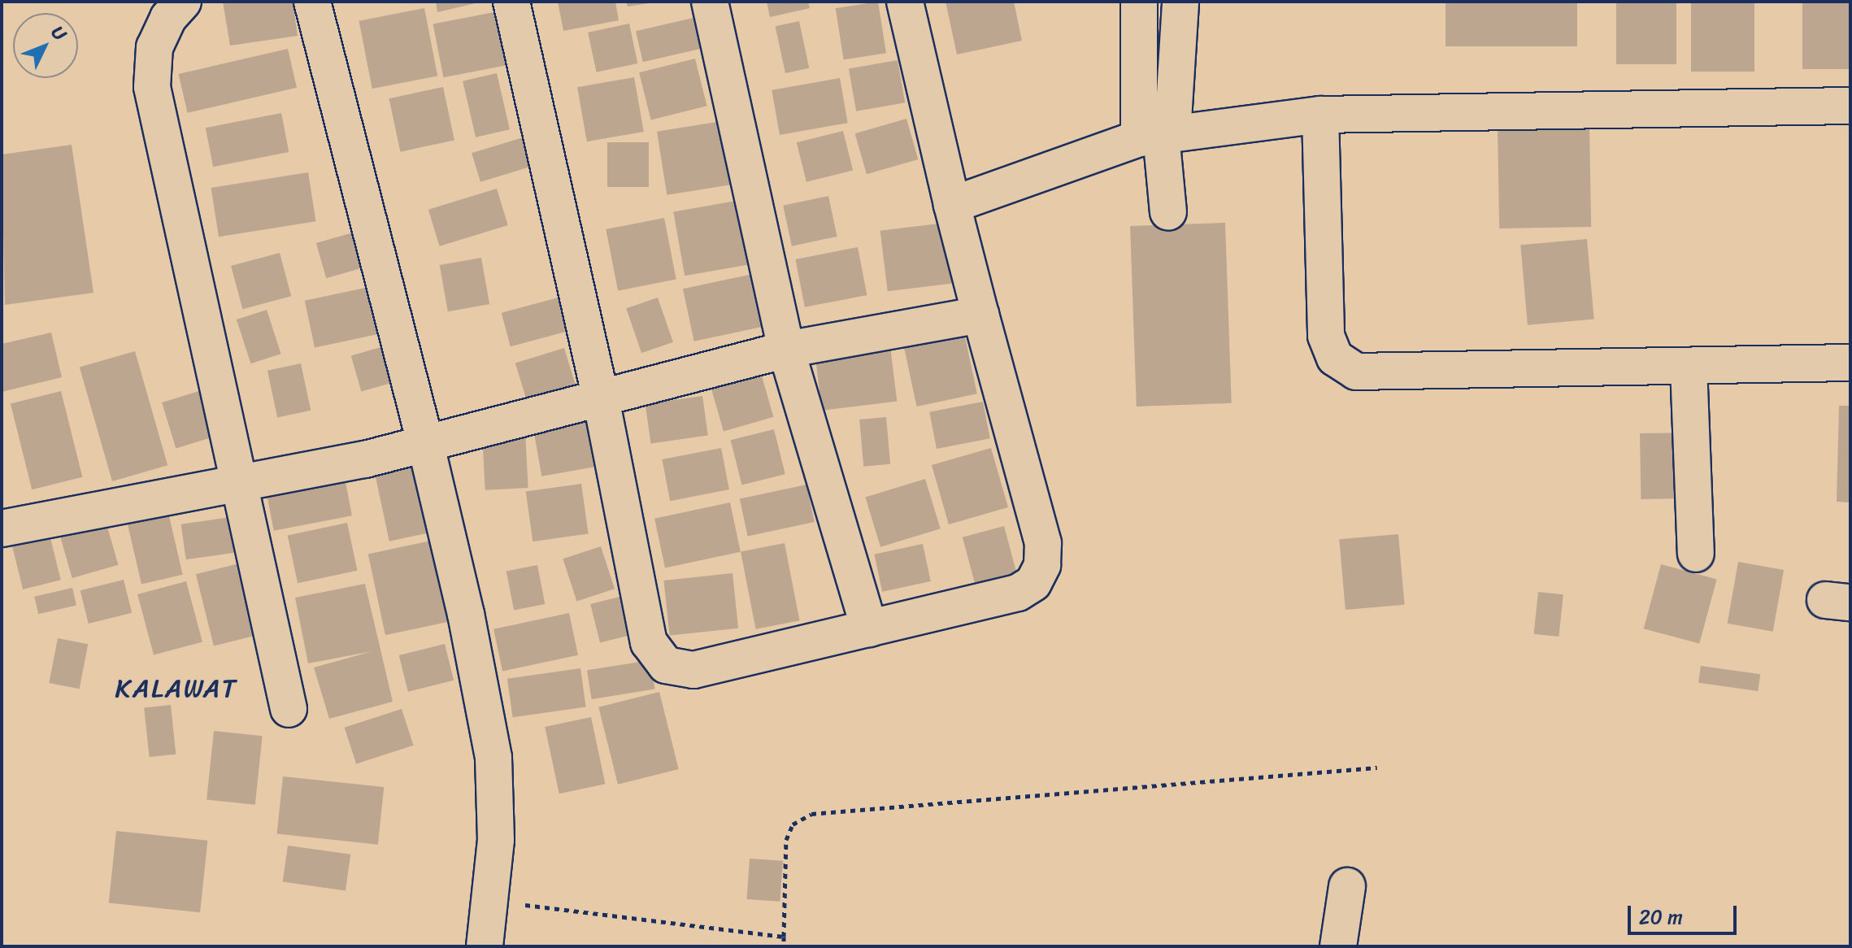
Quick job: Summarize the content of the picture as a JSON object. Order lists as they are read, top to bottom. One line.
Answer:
{"districts":["KALAWAT"],"scale_bar":"20 m","north":"top right"}
